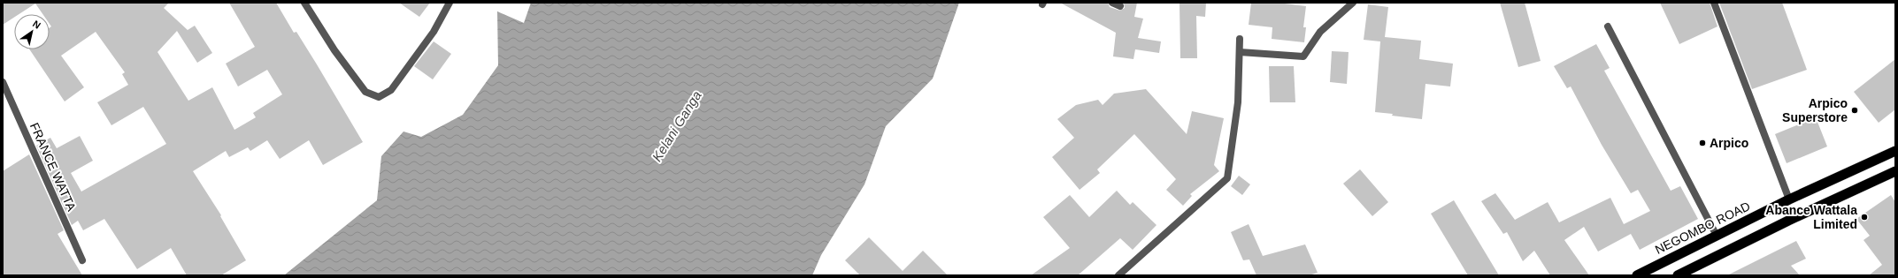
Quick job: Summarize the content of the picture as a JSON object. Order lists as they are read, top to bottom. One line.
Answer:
{"streets":{"highway":["NEGOMBO ROAD"],"street":["FRANCE WATTA"]},"water":["Kelani Ganga"],"places":["Arpico Superstore","Arpico","Abance Wattala Limited"],"north":"top right"}
